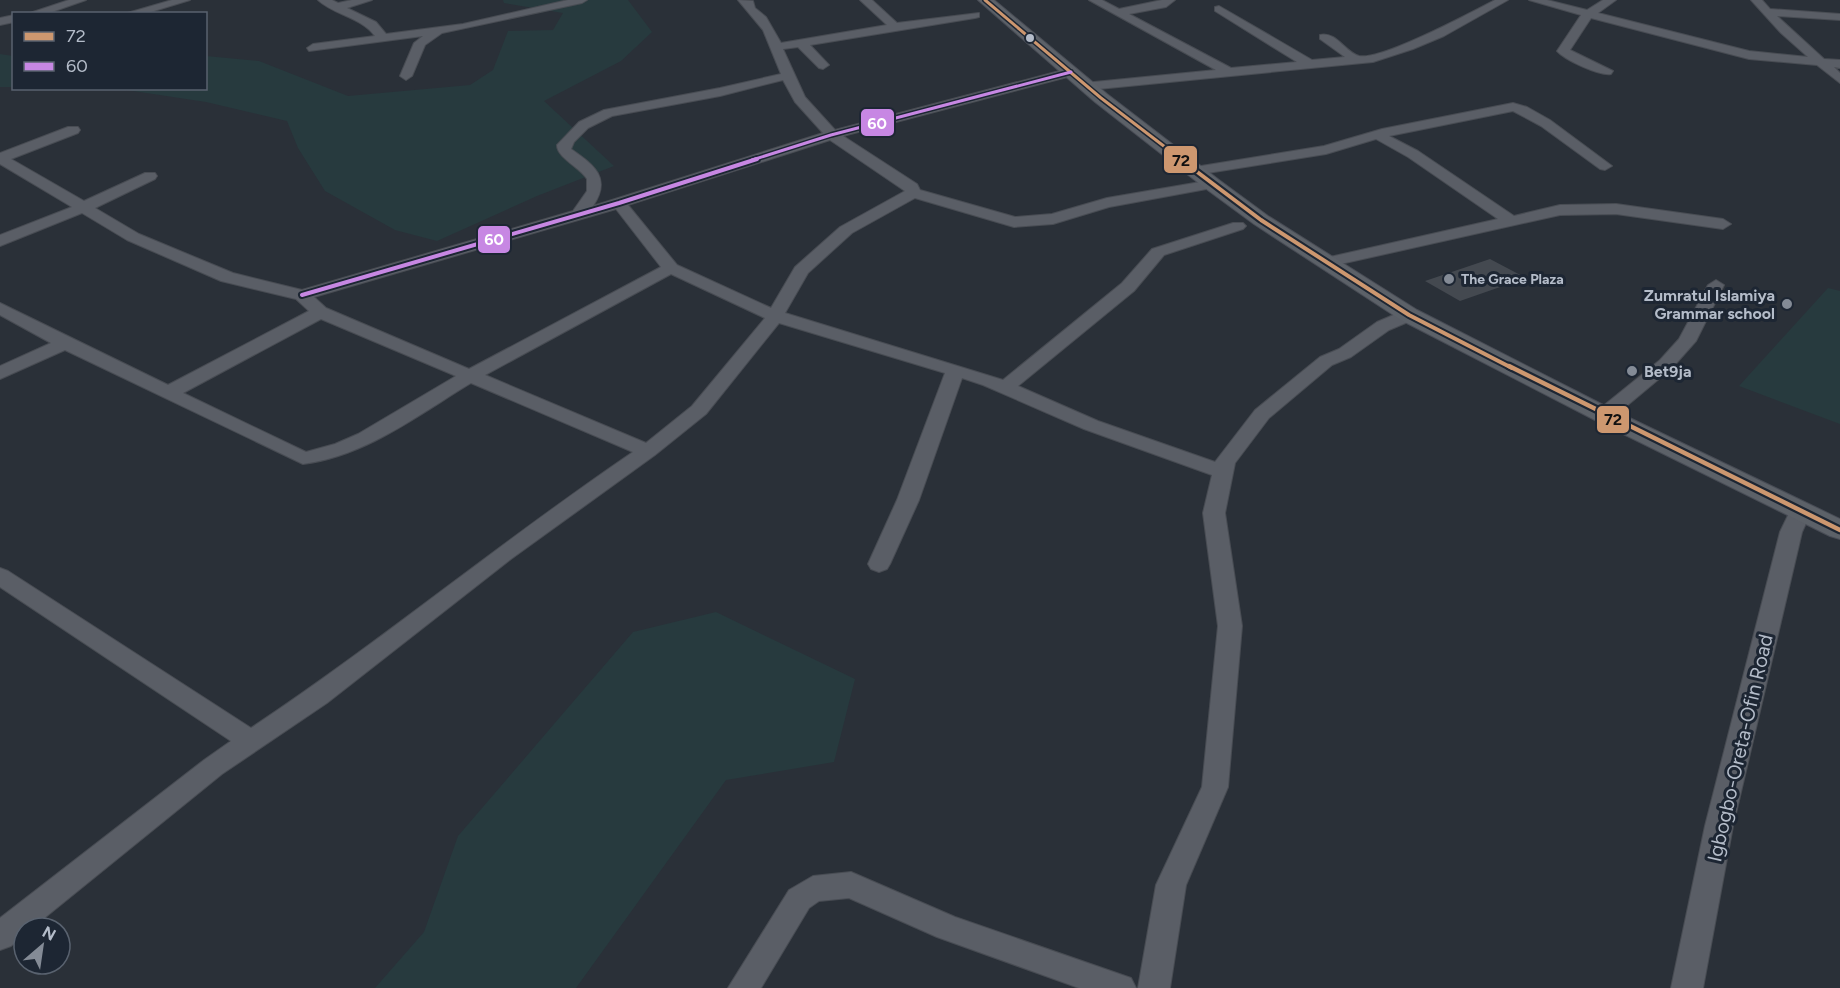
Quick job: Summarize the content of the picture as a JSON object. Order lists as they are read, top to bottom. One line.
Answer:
{"streets":{"street":["Igbogbo-Oreta-Ofin Road"]},"places":["The Grace Plaza","Zumratul Islamiya Grammar school","Bet9ja"],"lines":["transit line 72","transit line 60"],"legend":["72","60"],"north":"top right"}
